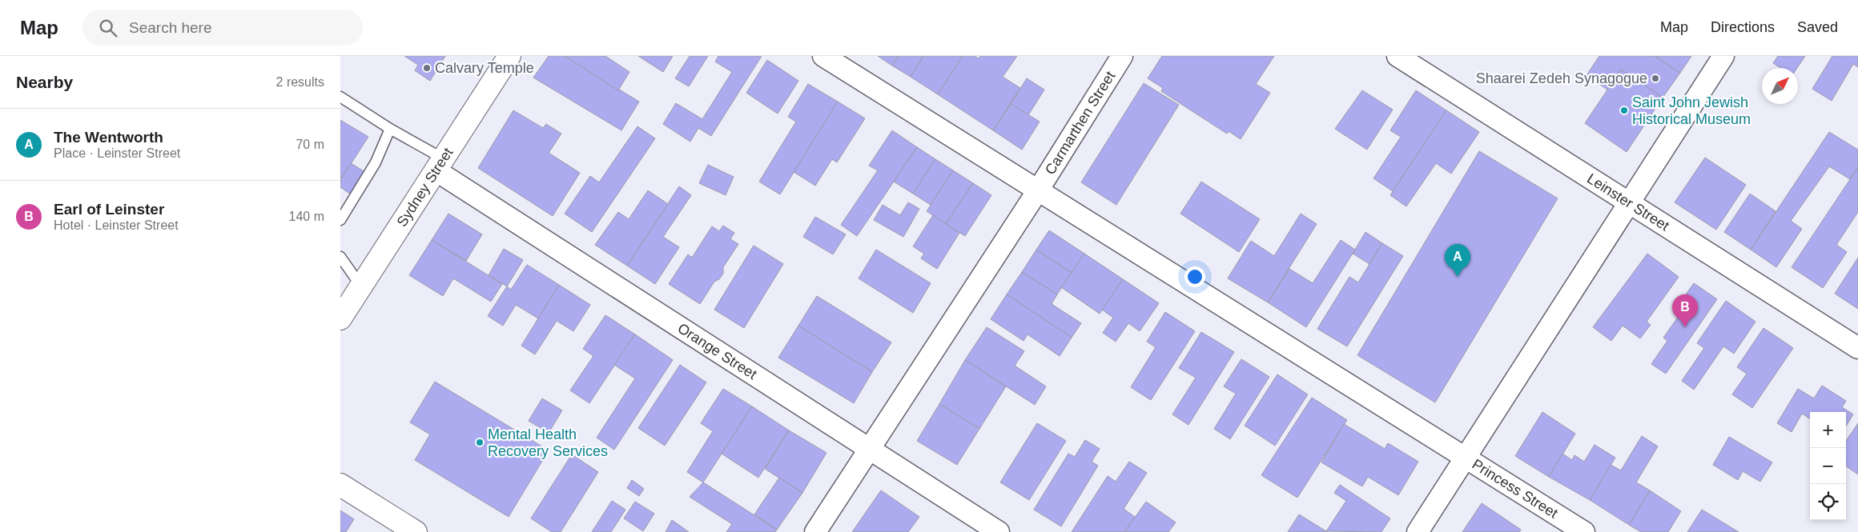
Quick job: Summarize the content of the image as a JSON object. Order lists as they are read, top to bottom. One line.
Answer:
{"streets":{"street":["Carmarthen Street","Sydney Street","Leinster Street","Orange Street","Princess Street"]},"crossings":[["Carmarthen Street","Orange Street"],["Carmarthen Street","Princess Street"],["Sydney Street","Orange Street"]],"places":["Calvary Temple","Shaarei Zedeh Synagogue","Saint John Jewish Historical Museum","Mental Health Recovery Services"],"north":"top right","page":{"header":"Map","search":"Search here","nav":["Map","Directions","Saved"],"heading":["Nearby","2 results"],"list":[{"mark":"A","name":"The Wentworth","note":"Place · Leinster Street","value":"70 m"},{"mark":"B","name":"Earl of Leinster","note":"Hotel · Leinster Street","value":"140 m"}],"pins":["A","B"],"map_buttons":["+","−"]}}
